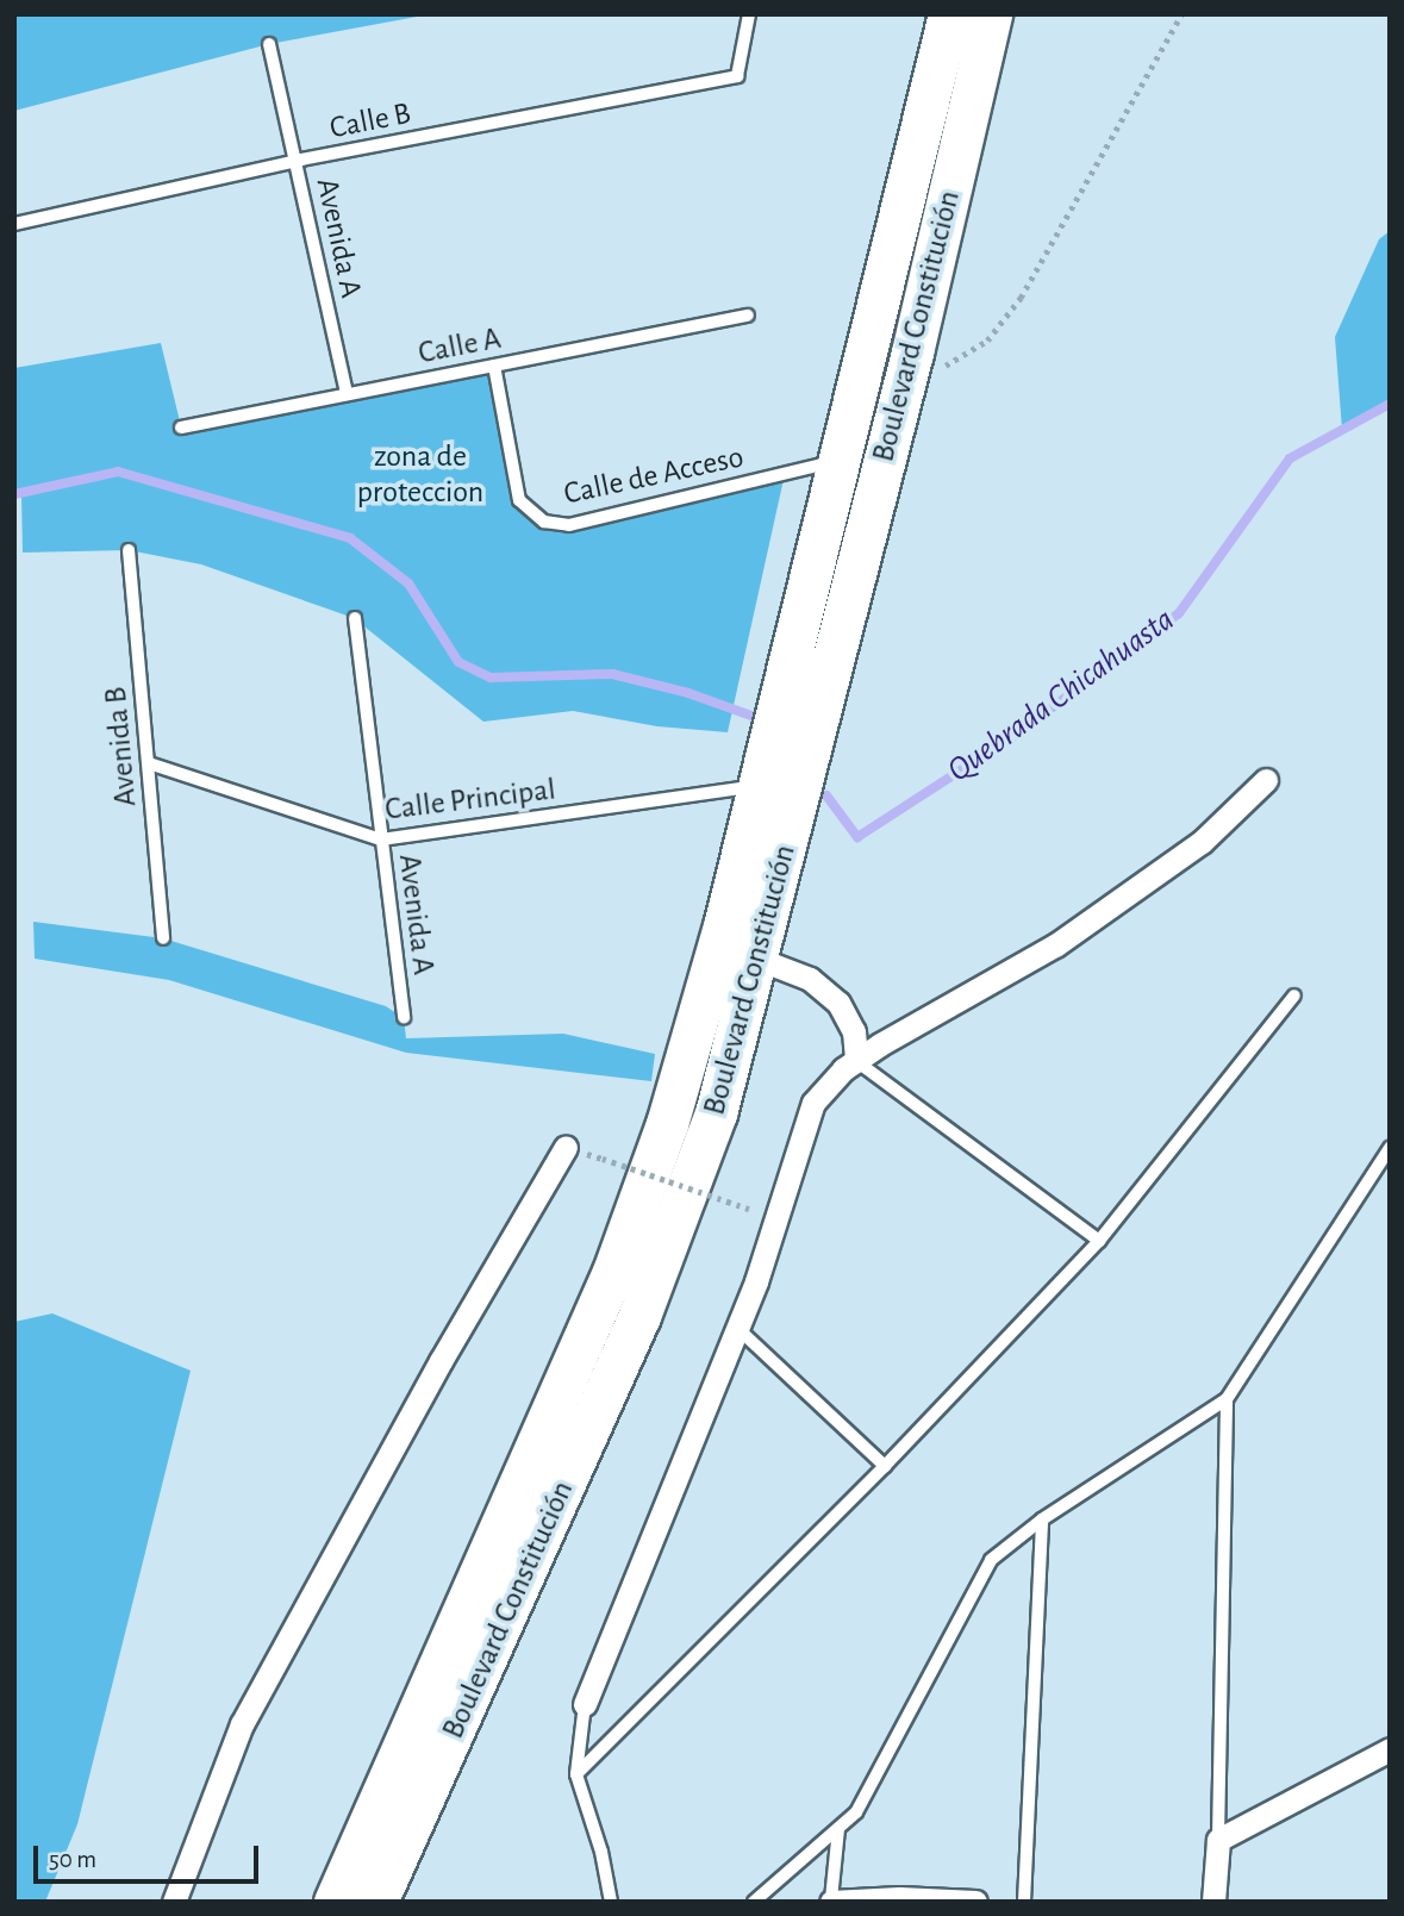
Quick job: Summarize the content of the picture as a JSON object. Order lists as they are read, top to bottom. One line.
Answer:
{"streets":{"highway":["Boulevard Constitución"],"lane":["Calle B","Avenida A","Calle A","Calle de Acceso","Avenida B","Calle Principal"]},"crossings":[["Calle B","Avenida A"],["Avenida A","Calle A"],["Avenida A","Calle Principal"],["Boulevard Constitución","Calle de Acceso"],["Boulevard Constitución","Calle Principal"],["Calle A","Calle de Acceso"],["Avenida B","Calle Principal"]],"water":["Quebrada Chicahuasta"],"parks":["zona de proteccion"],"scale_bar":"50 m"}
